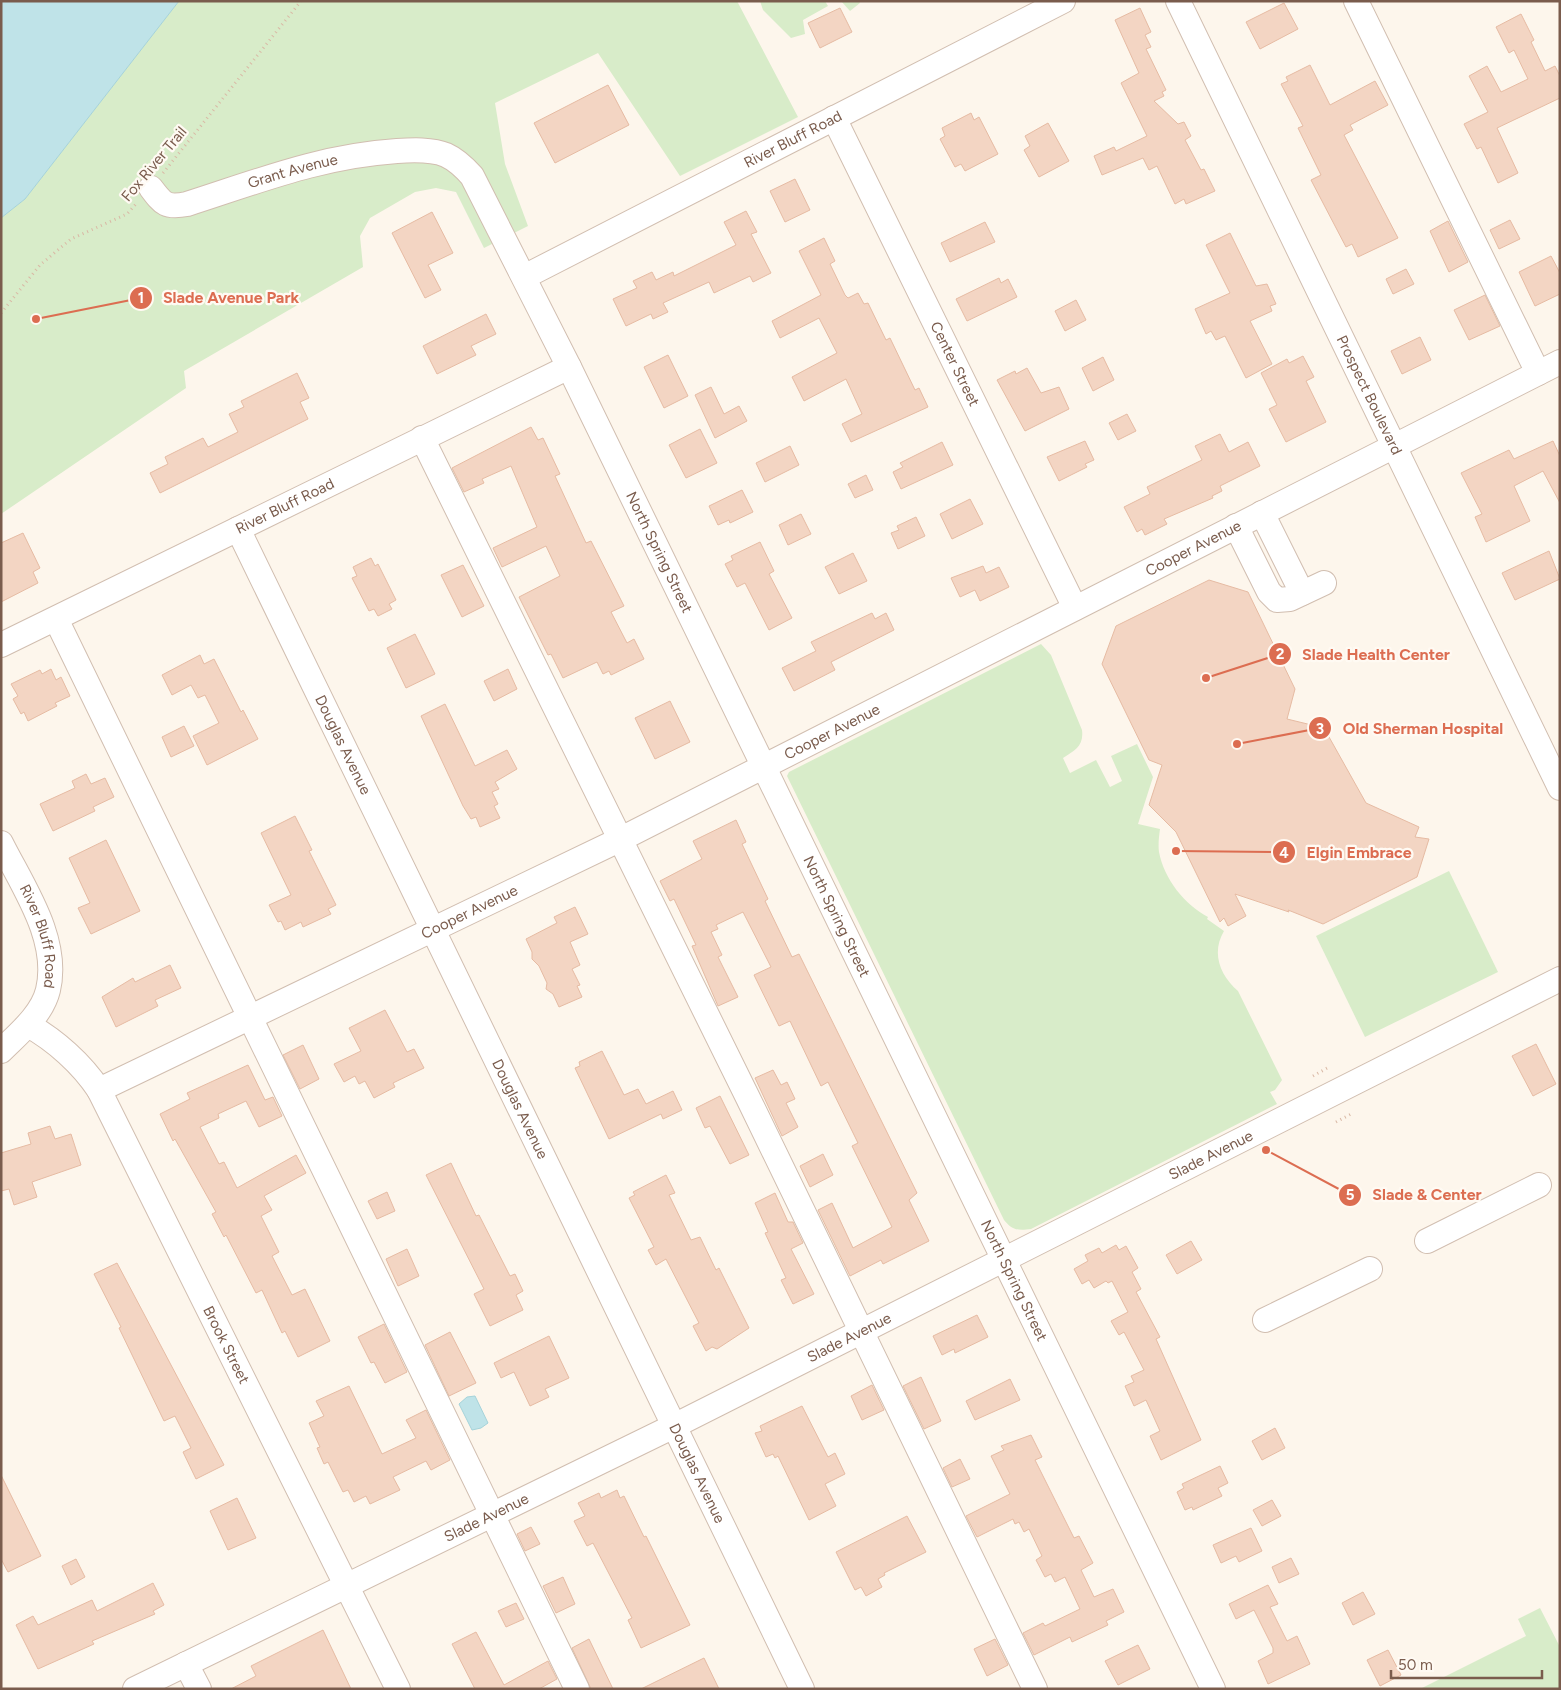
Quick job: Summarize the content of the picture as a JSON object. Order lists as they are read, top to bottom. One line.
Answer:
{"streets":{"street":["River Bluff Road","Grant Avenue","Center Street","Prospect Boulevard","Cooper Avenue","North Spring Street","Douglas Avenue","Slade Avenue","Brook Street"],"path":["Fox River Trail"]},"crossings":[["River Bluff Road","Center Street"],["River Bluff Road","North Spring Street"],["River Bluff Road","Douglas Avenue"],["River Bluff Road","Brook Street"],["Fox River Trail","Grant Avenue"],["Grant Avenue","North Spring Street"],["Center Street","Cooper Avenue"],["Prospect Boulevard","Cooper Avenue"],["Cooper Avenue","North Spring Street"],["Cooper Avenue","Douglas Avenue"],["Cooper Avenue","Brook Street"],["North Spring Street","Slade Avenue"],["Douglas Avenue","Slade Avenue"],["Slade Avenue","Brook Street"]],"places":["Slade Avenue Park","Slade Health Center","Old Sherman Hospital","Elgin Embrace","Slade & Center"],"scale_bar":"50 m"}
